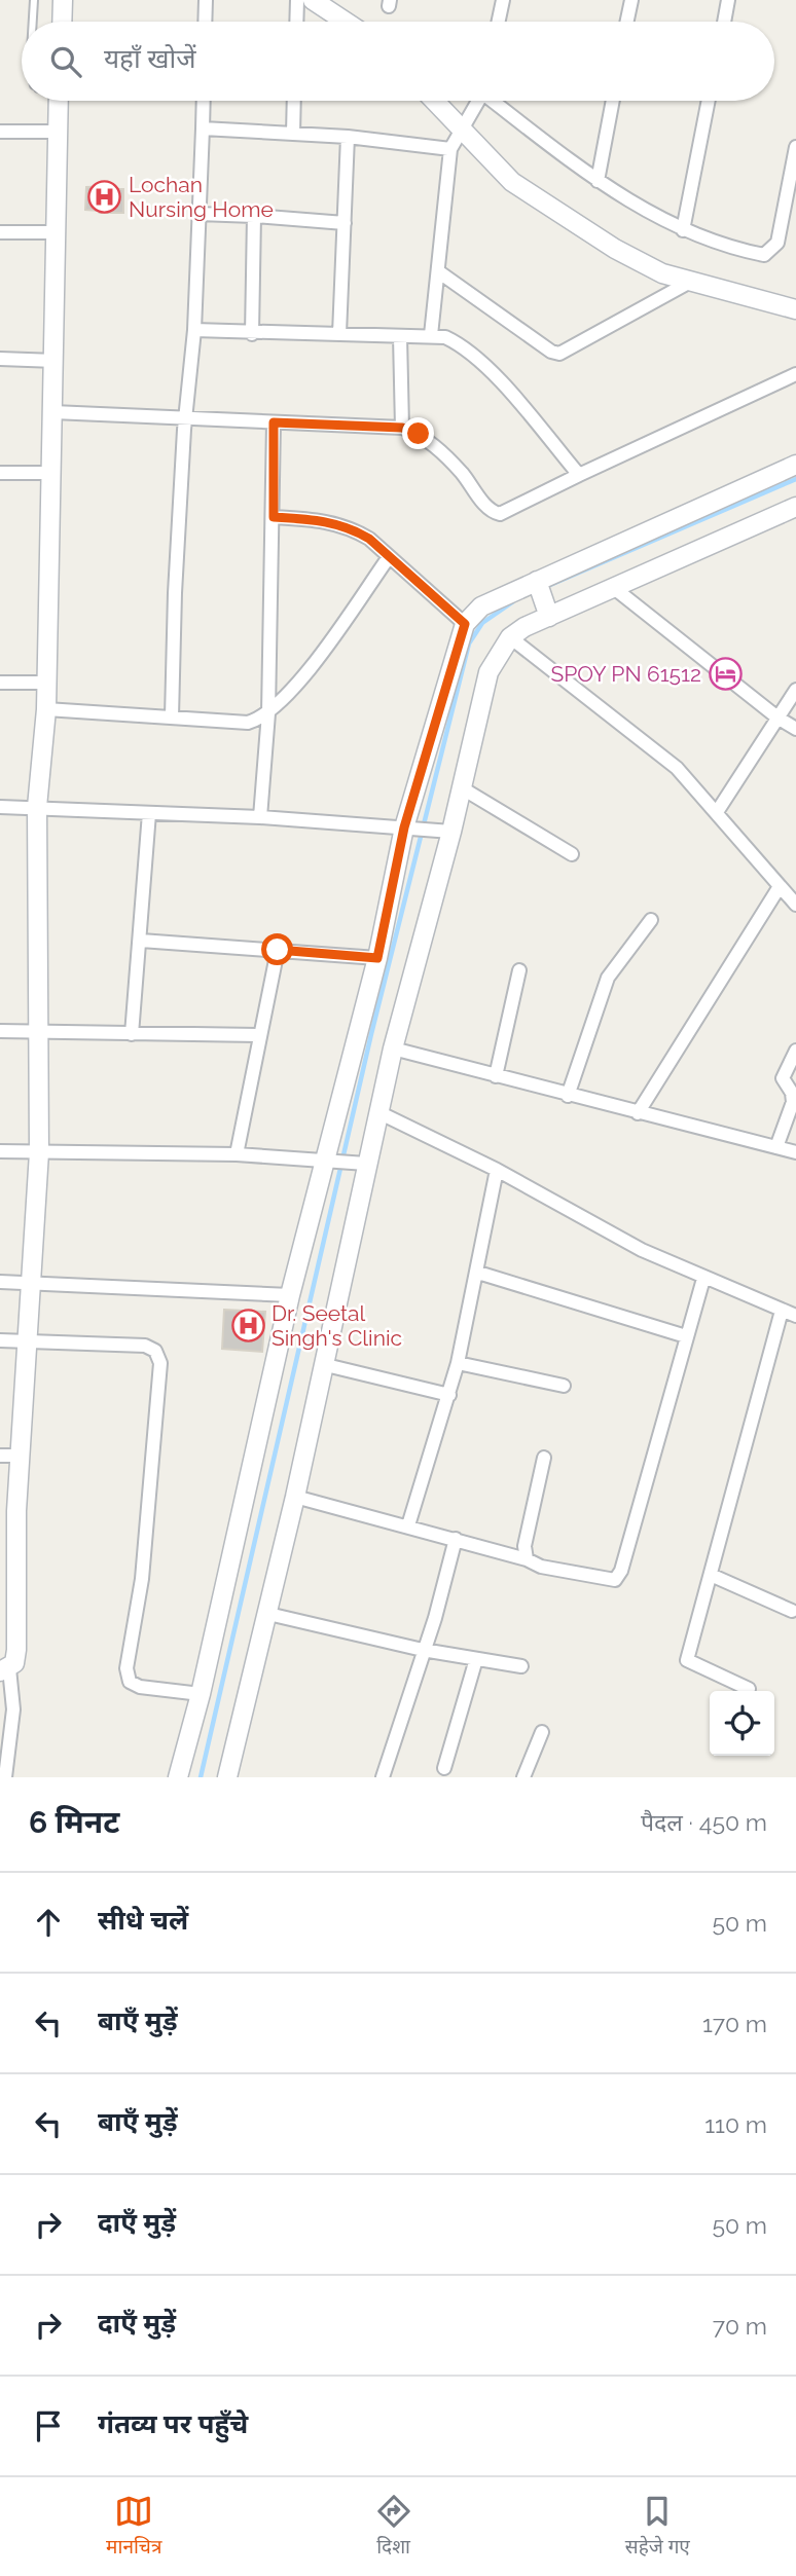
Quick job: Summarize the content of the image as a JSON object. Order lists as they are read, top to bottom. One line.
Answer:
{"places":{"hospital":["Lochan Nursing Home","Dr. Seetal Singh's Clinic"],"hotel":["SPOY PN 61512"]},"page":{"search":"यहाँ खोजें","heading":["6 मिनट","पैदल · 450 m"],"list":[["सीधे चलें","50 m"],["बाएँ मुड़ें","170 m"],["बाएँ मुड़ें","110 m"],["दाएँ मुड़ें","50 m"],["दाएँ मुड़ें","70 m"],"गंतव्य पर पहुँचे"],"nav":["मानचित्र","दिशा","सहेजे गए"]}}
